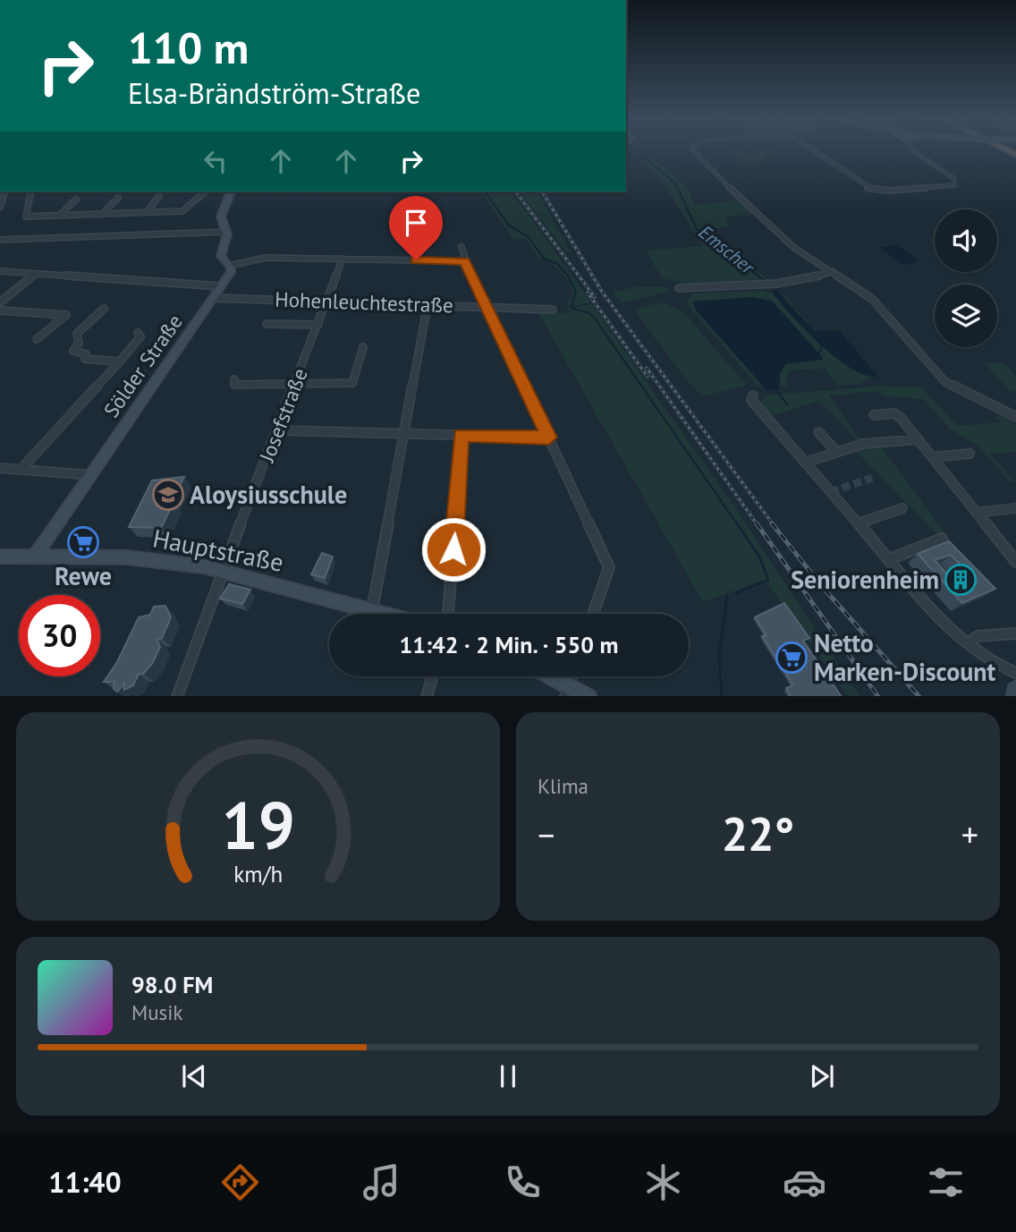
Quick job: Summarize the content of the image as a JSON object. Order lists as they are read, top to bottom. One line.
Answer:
{"streets":{"street":["Hohenleuchtestraße","Sölder Straße","Josefstraße","Hauptstraße"]},"crossings":[["Hohenleuchtestraße","Sölder Straße"],["Hohenleuchtestraße","Josefstraße"],["Sölder Straße","Hauptstraße"],["Josefstraße","Hauptstraße"]],"water":["Emscher"],"places":{"school or university":["Aloysiusschule"],"supermarket":["Rewe","Netto Marken-Discount"],"building":["Seniorenheim"]},"page":{"turn":["110 m","Elsa-Brändström-Straße"],"limit":"30","trip":"11:42 · 2 Min. · 550 m","tile":"Klima","heat":["−","22°","+"],"song":["98.0 FM","Musik"],"tabs":"11:40","gauge":["19","km/h"]}}
